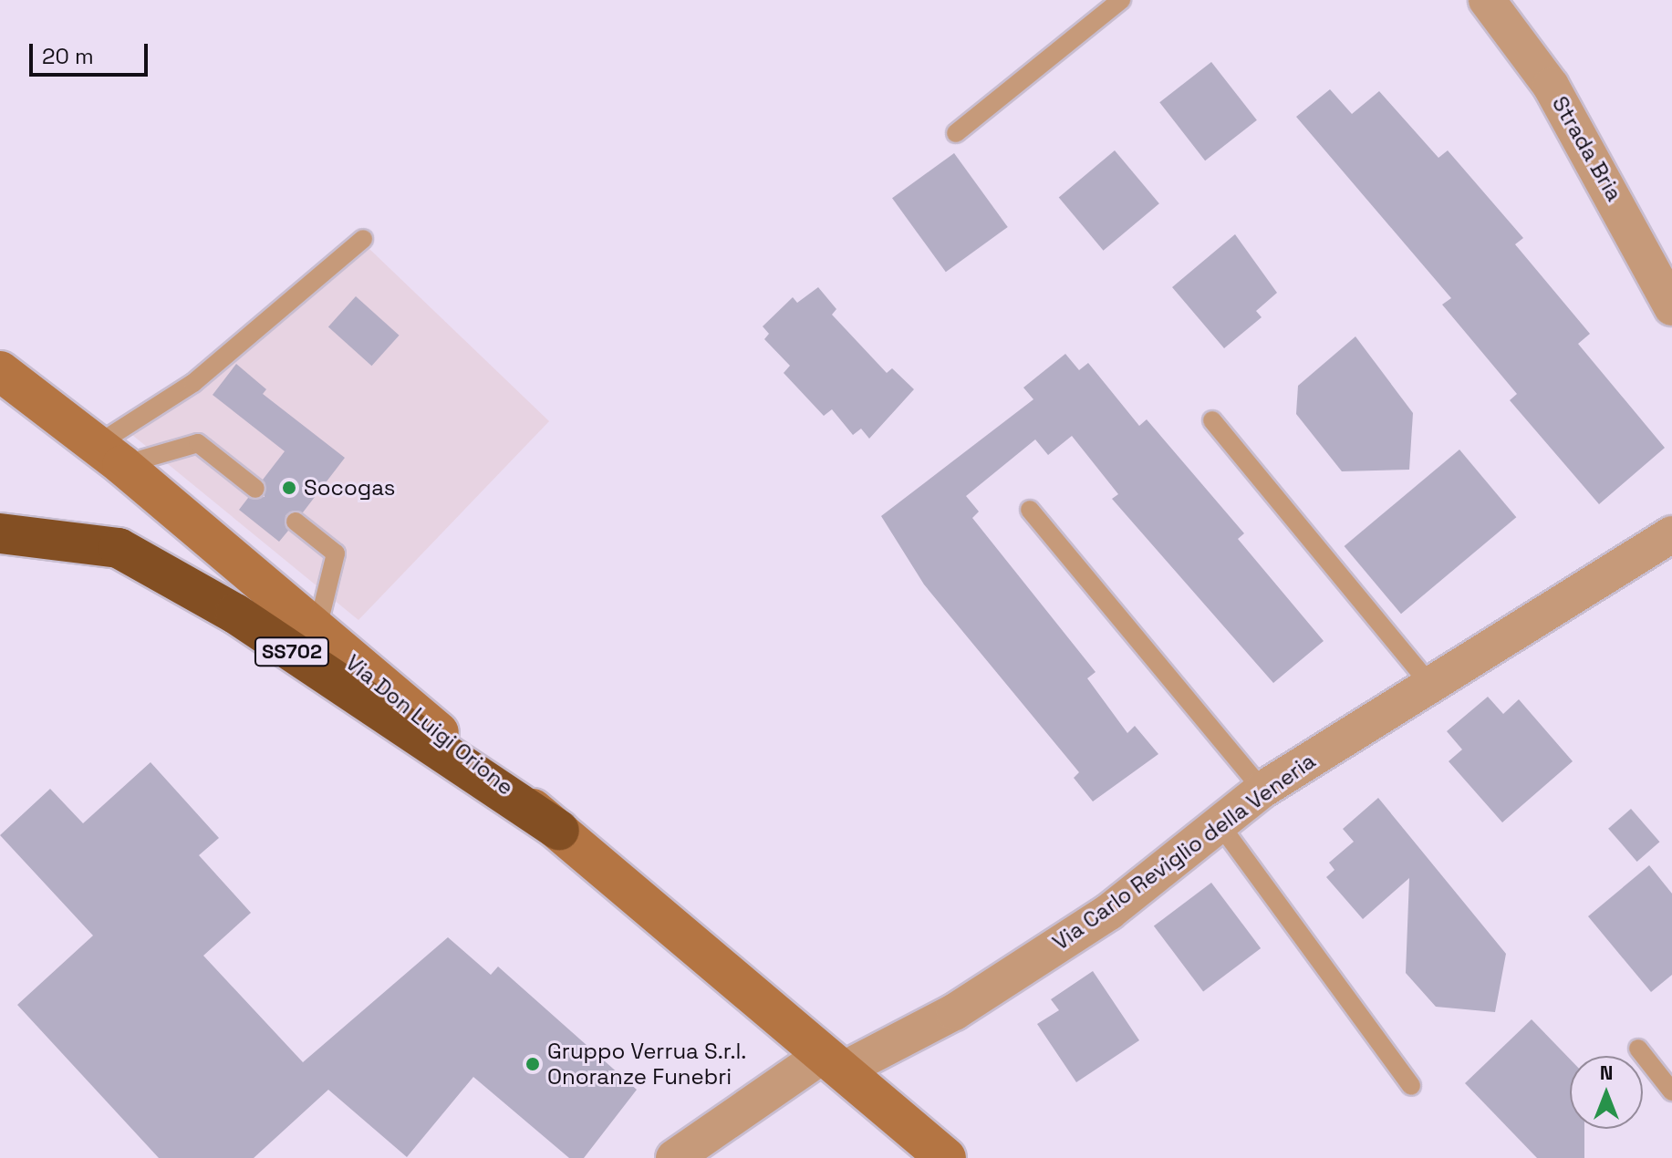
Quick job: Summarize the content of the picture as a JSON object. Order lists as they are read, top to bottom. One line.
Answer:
{"streets":{"highway":["SS702"],"main road":["Via Don Luigi Orione"],"street":["Strada Bria","Via Carlo Reviglio della Veneria"]},"crossings":[["SS702","Via Don Luigi Orione"],["Via Don Luigi Orione","Via Carlo Reviglio della Veneria"]],"places":["Socogas","Gruppo Verrua S.r.l. Onoranze Funebri"],"scale_bar":"20 m","north":"top"}
